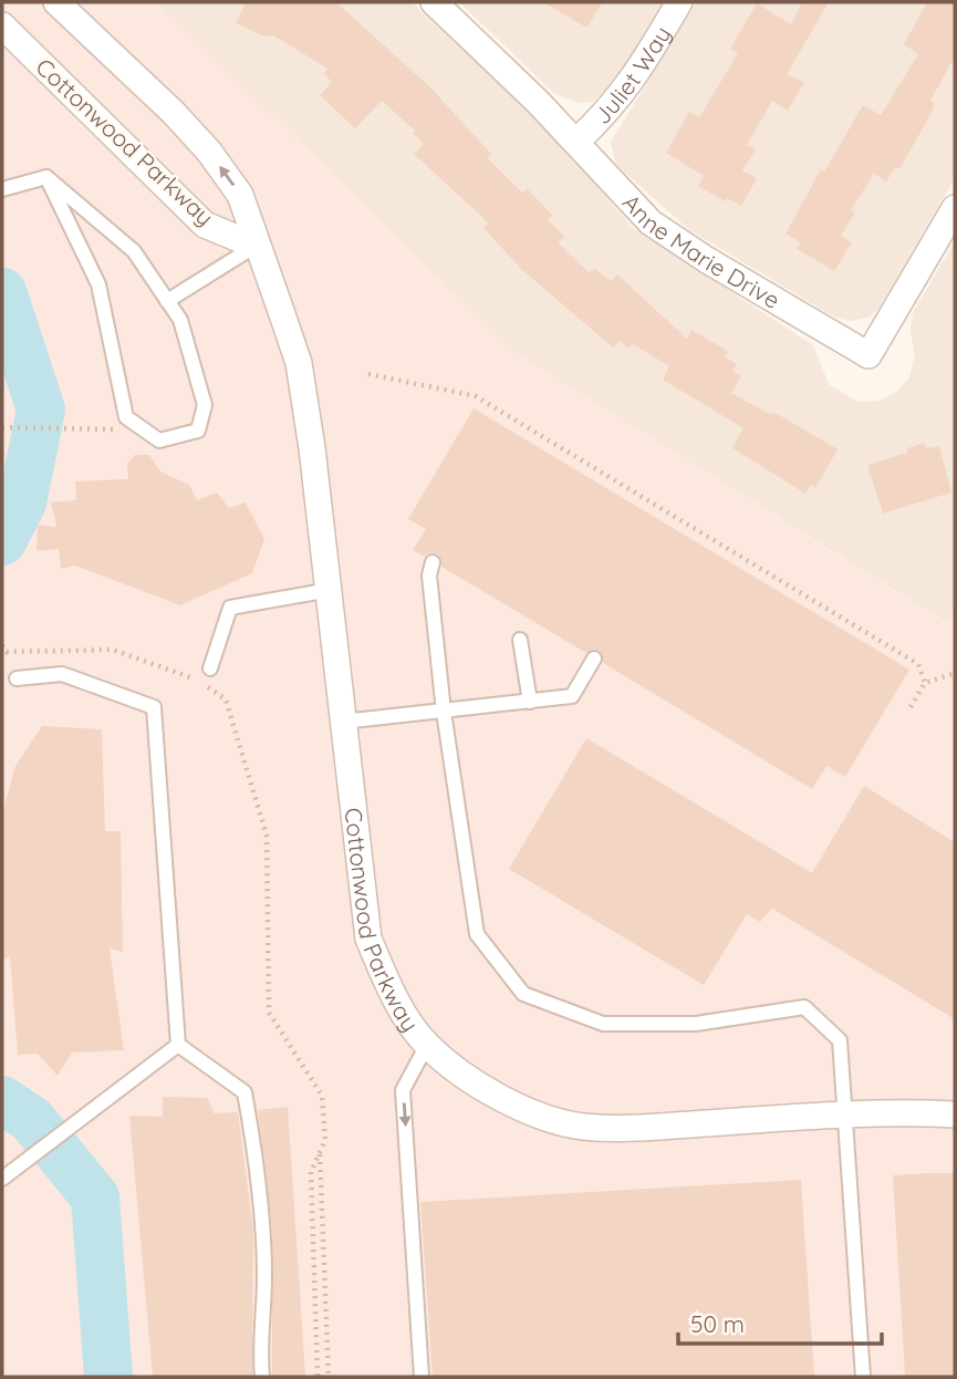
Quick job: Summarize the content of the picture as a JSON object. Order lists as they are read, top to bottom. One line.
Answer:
{"streets":{"street":["Juliet Way","Cottonwood Parkway","Anne Marie Drive"]},"crossings":[["Juliet Way","Anne Marie Drive"]],"scale_bar":"50 m"}
